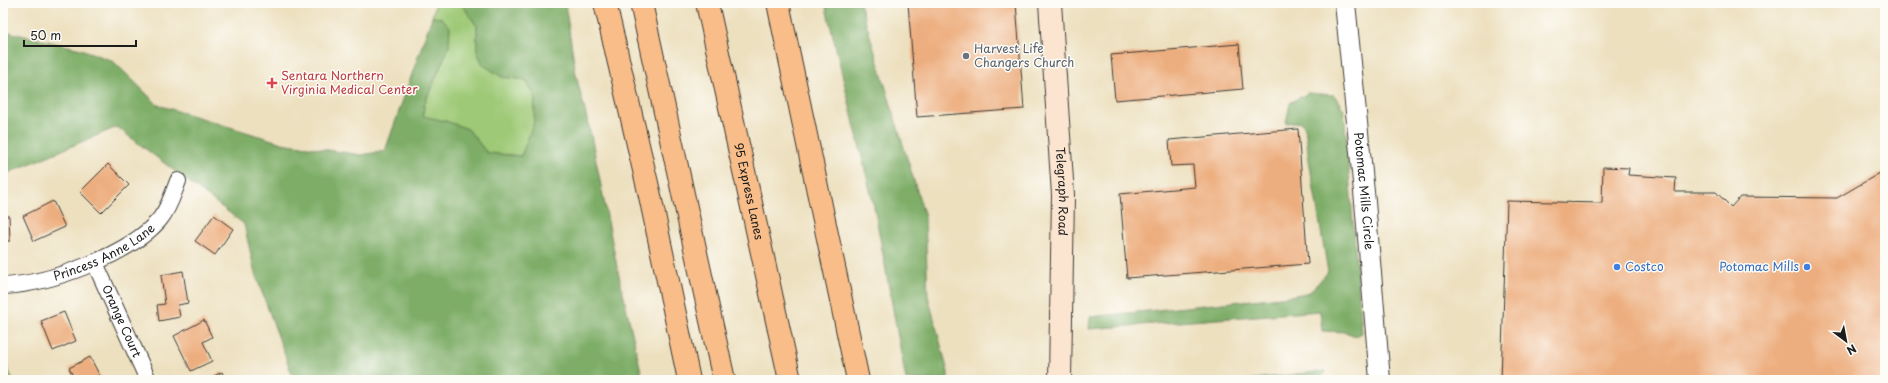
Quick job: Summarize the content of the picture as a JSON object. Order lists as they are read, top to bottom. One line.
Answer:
{"streets":{"highway":["95 Express Lanes"],"main road":["Telegraph Road"],"street":["Potomac Mills Circle","Princess Anne Lane","Orange Court"]},"crossings":[["Princess Anne Lane","Orange Court"]],"places":{"other":["Harvest Life Changers Church","Costco","Potomac Mills"],"health":["Sentara Northern Virginia Medical Center"]},"scale_bar":"50 m","north":"bottom right"}
